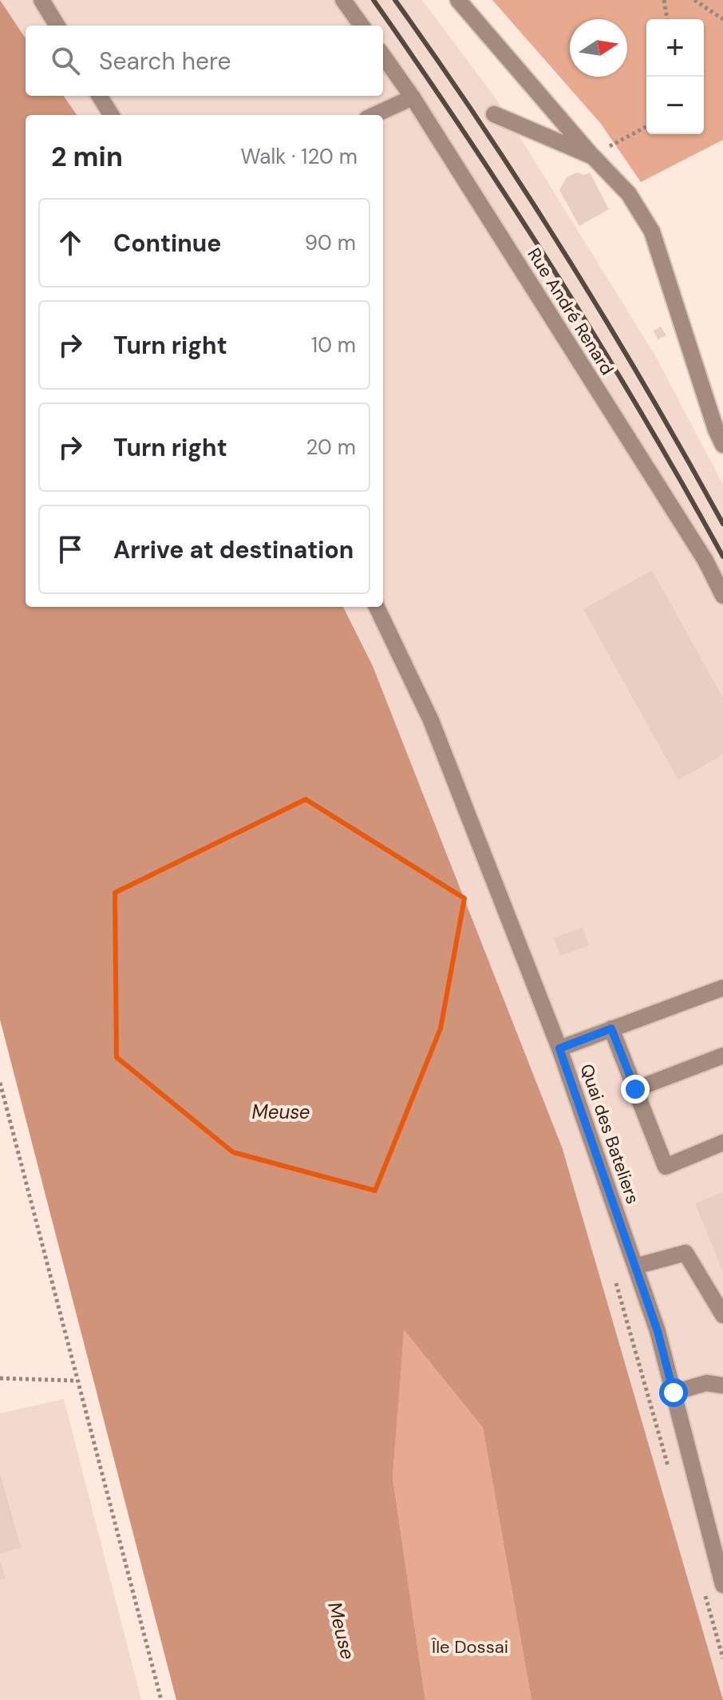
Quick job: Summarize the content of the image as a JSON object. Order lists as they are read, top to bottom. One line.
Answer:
{"streets":{"street":["Rue André Renard","Quai des Bateliers"]},"water":["Meuse"],"parks":["Île Dossai"],"north":"right","page":{"map_buttons":["+","−"],"search":"Search here","heading":["2 min","Walk · 120 m"],"list":[["Continue","90 m"],["Turn right","10 m"],["Turn right","20 m"],"Arrive at destination"]}}
